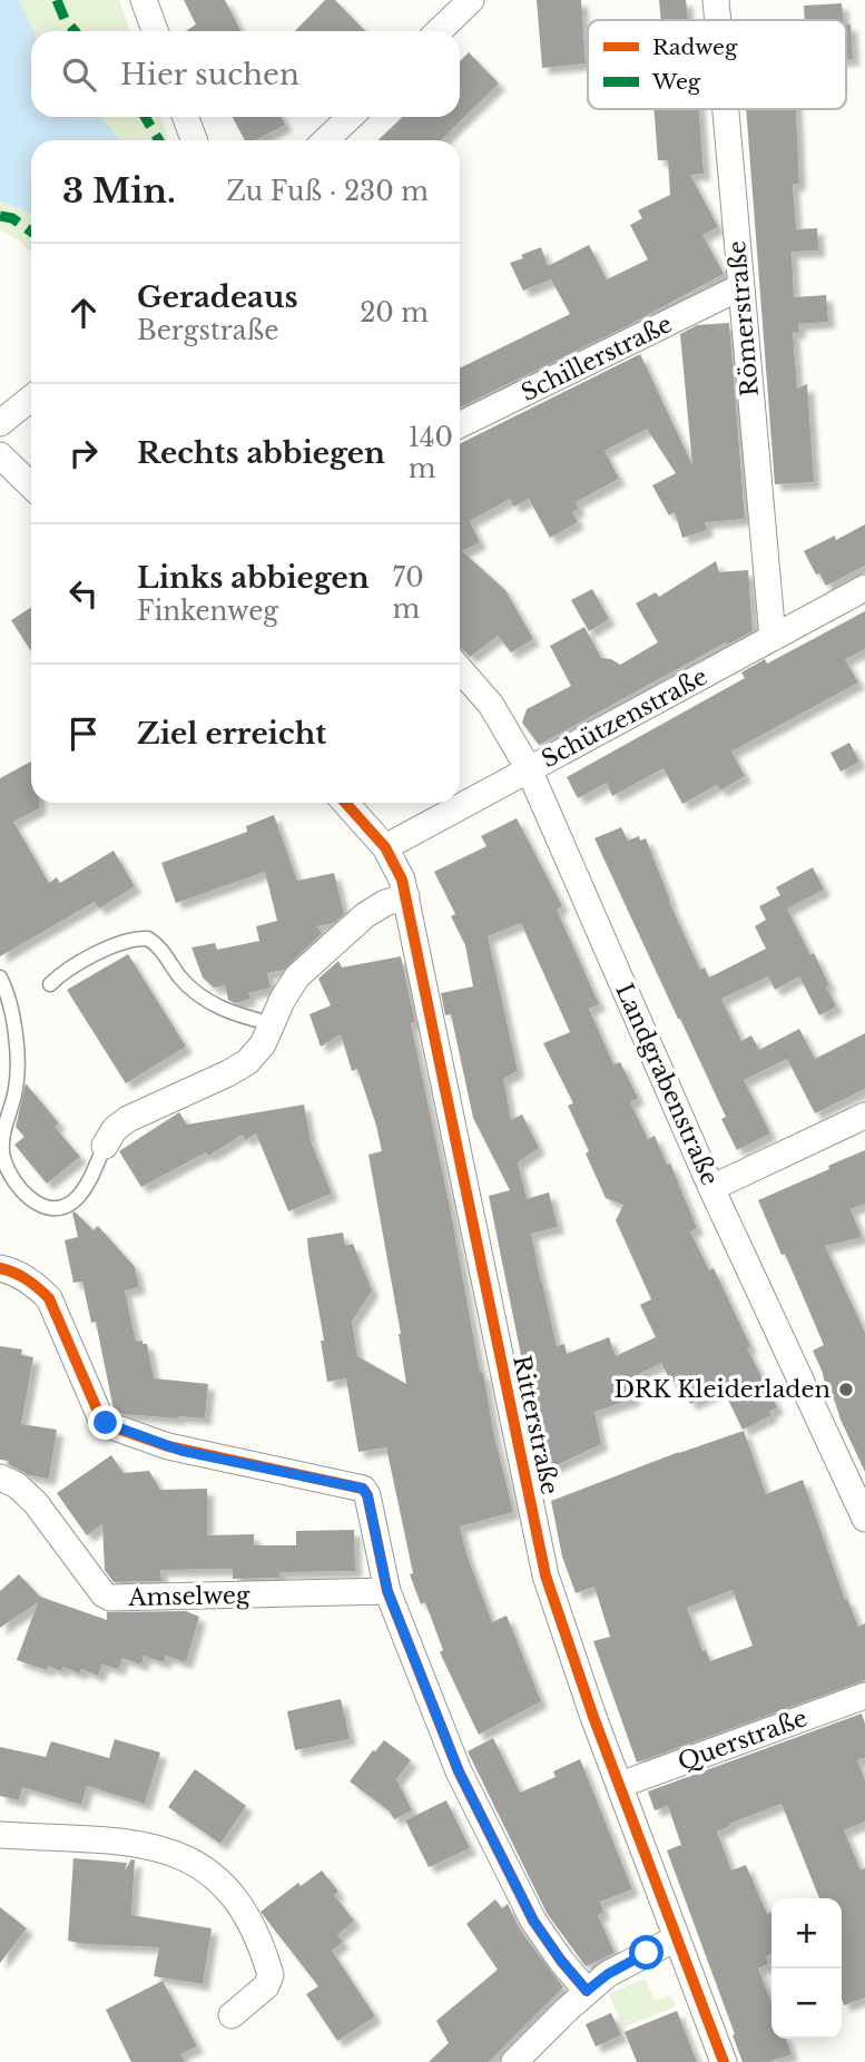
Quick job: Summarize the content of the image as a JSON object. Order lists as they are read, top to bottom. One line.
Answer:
{"streets":{"street":["Römerstraße","Schillerstraße","Schützenstraße","Landgrabenstraße","Ritterstraße","Amselweg","Querstraße"]},"crossings":[["Römerstraße","Schillerstraße"],["Römerstraße","Schützenstraße"],["Schützenstraße","Landgrabenstraße"],["Schützenstraße","Ritterstraße"],["Ritterstraße","Querstraße"]],"places":["DRK Kleiderladen"],"legend":["Radweg","Weg"],"page":{"search":"Hier suchen","heading":["3 Min.","Zu Fuß · 230 m"],"list":[["Geradeaus","Bergstraße","20 m"],["Rechts abbiegen","140 m"],["Links abbiegen","Finkenweg","70 m"],"Ziel erreicht"],"map_buttons":["+","−"]}}
